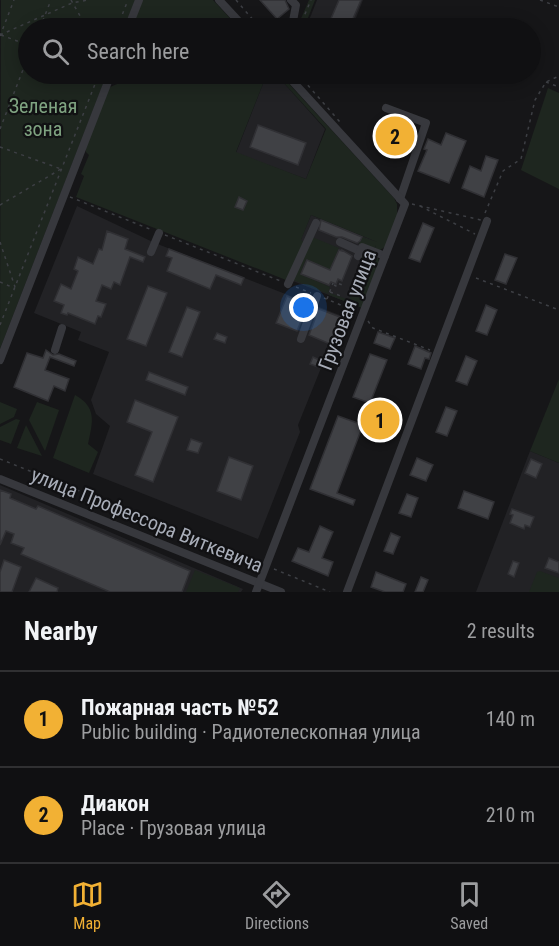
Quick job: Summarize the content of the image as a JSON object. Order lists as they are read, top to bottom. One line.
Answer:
{"streets":{"street":["Грузовая улица","улица Профессора Виткевича"]},"crossings":[["Грузовая улица","улица Профессора Виткевича"]],"parks":["Зеленая зона"],"page":{"search":"Search here","pins":["2","1"],"heading":["Nearby","2 results"],"list":[{"mark":"1","name":"Пожарная часть №52","note":"Public building · Радиотелескопная улица","value":"140 m"},{"mark":"2","name":"Диакон","note":"Place · Грузовая улица","value":"210 m"}],"nav":["Map","Directions","Saved"]}}
